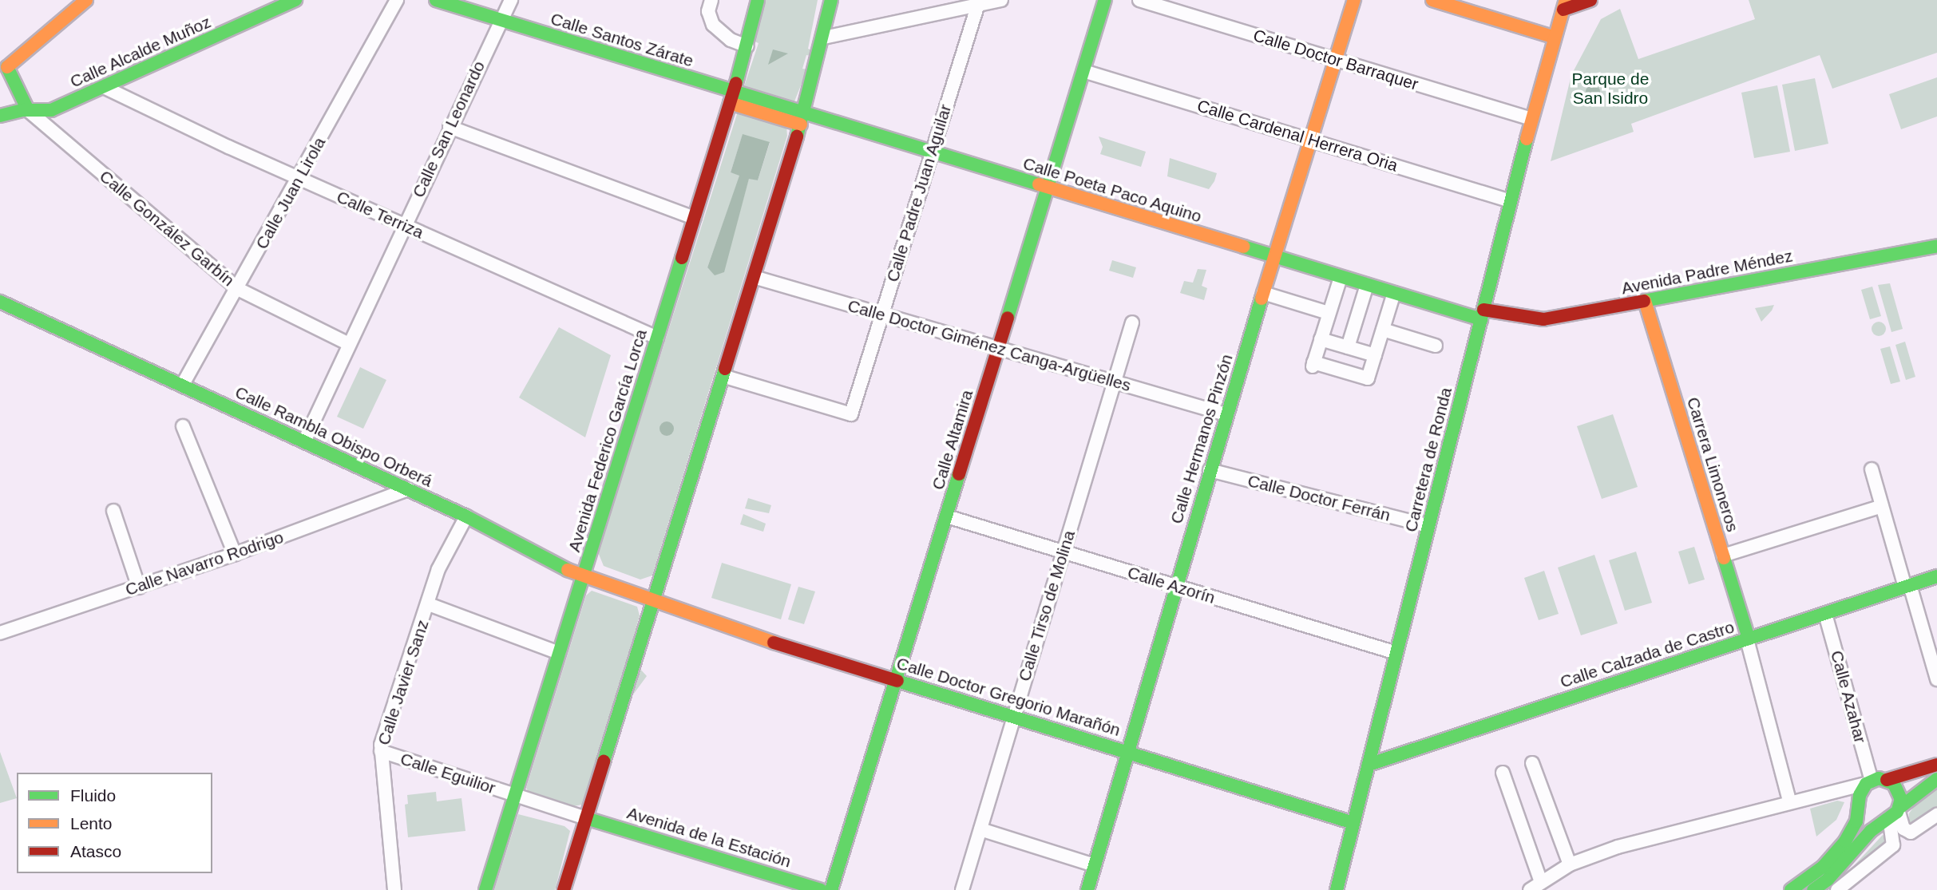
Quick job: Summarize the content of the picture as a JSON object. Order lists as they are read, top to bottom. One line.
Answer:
{"streets":{"street":["Calle Santos Zárate","Calle Alcalde Muñoz","Calle Doctor Barraquer","Calle San Leonardo","Calle Cardenal Herrera Oria","Calle Poeta Paco Aquino","Calle Juan Lirola","Calle Padre Juan Aguilar","Calle Terriza","Calle González Garbín","Avenida Padre Méndez","Calle Doctor Giménez Canga-Argüelles","Calle Rambla Obispo Orberá","Calle Hermanos Pinzón","Calle Altamira","Avenida Federico García Lorca","Carretera de Ronda","Carrera Limoneros","Calle Doctor Ferrán","Calle Navarro Rodrigo","Calle Azorín","Calle Tirso de Molina","Calle Calzada de Castro","Calle Javier Sanz","Calle Doctor Gregorio Marañón","Calle Azahar","Calle Eguilior","Avenida de la Estación"]},"crossings":[["Calle Santos Zárate","Calle San Leonardo"],["Calle Santos Zárate","Calle Poeta Paco Aquino"],["Calle Santos Zárate","Avenida Federico García Lorca"],["Calle Alcalde Muñoz","Calle Terriza"],["Calle Alcalde Muñoz","Calle González Garbín"],["Calle Doctor Barraquer","Calle Hermanos Pinzón"],["Calle Doctor Barraquer","Carretera de Ronda"],["Calle San Leonardo","Calle Terriza"],["Calle San Leonardo","Calle González Garbín"],["Calle San Leonardo","Calle Rambla Obispo Orberá"],["Calle Cardenal Herrera Oria","Calle Hermanos Pinzón"],["Calle Cardenal Herrera Oria","Calle Altamira"],["Calle Cardenal Herrera Oria","Carretera de Ronda"],["Calle Poeta Paco Aquino","Calle Padre Juan Aguilar"],["Calle Poeta Paco Aquino","Avenida Padre Méndez"],["Calle Poeta Paco Aquino","Calle Hermanos Pinzón"],["Calle Poeta Paco Aquino","Calle Altamira"],["Calle Poeta Paco Aquino","Avenida Federico García Lorca"],["Calle Poeta Paco Aquino","Carretera de Ronda"],["Calle Juan Lirola","Calle Terriza"],["Calle Juan Lirola","Calle González Garbín"],["Calle Juan Lirola","Calle Rambla Obispo Orberá"],["Calle Padre Juan Aguilar","Calle Doctor Giménez Canga-Argüelles"],["Calle Terriza","Avenida Federico García Lorca"],["Avenida Padre Méndez","Carretera de Ronda"],["Avenida Padre Méndez","Carrera Limoneros"],["Calle Doctor Giménez Canga-Argüelles","Calle Hermanos Pinzón"],["Calle Doctor Giménez Canga-Argüelles","Calle Altamira"],["Calle Doctor Giménez Canga-Argüelles","Calle Tirso de Molina"],["Calle Rambla Obispo Orberá","Avenida Federico García Lorca"],["Calle Rambla Obispo Orberá","Calle Navarro Rodrigo"],["Calle Rambla Obispo Orberá","Calle Javier Sanz"],["Calle Rambla Obispo Orberá","Calle Doctor Gregorio Marañón"],["Calle Hermanos Pinzón","Calle Doctor Ferrán"],["Calle Hermanos Pinzón","Calle Azorín"],["Calle Hermanos Pinzón","Calle Doctor Gregorio Marañón"],["Calle Altamira","Calle Azorín"],["Calle Altamira","Calle Doctor Gregorio Marañón"],["Avenida Federico García Lorca","Calle Eguilior"],["Carretera de Ronda","Calle Doctor Ferrán"],["Carretera de Ronda","Calle Azorín"],["Carretera de Ronda","Calle Calzada de Castro"],["Carretera de Ronda","Calle Doctor Gregorio Marañón"],["Carrera Limoneros","Calle Calzada de Castro"],["Calle Azorín","Calle Tirso de Molina"],["Calle Tirso de Molina","Calle Doctor Gregorio Marañón"],["Calle Calzada de Castro","Calle Azahar"],["Calle Javier Sanz","Calle Eguilior"],["Calle Eguilior","Avenida de la Estación"]],"parks":["Parque de San Isidro"],"legend":["Fluido","Lento","Atasco"]}
